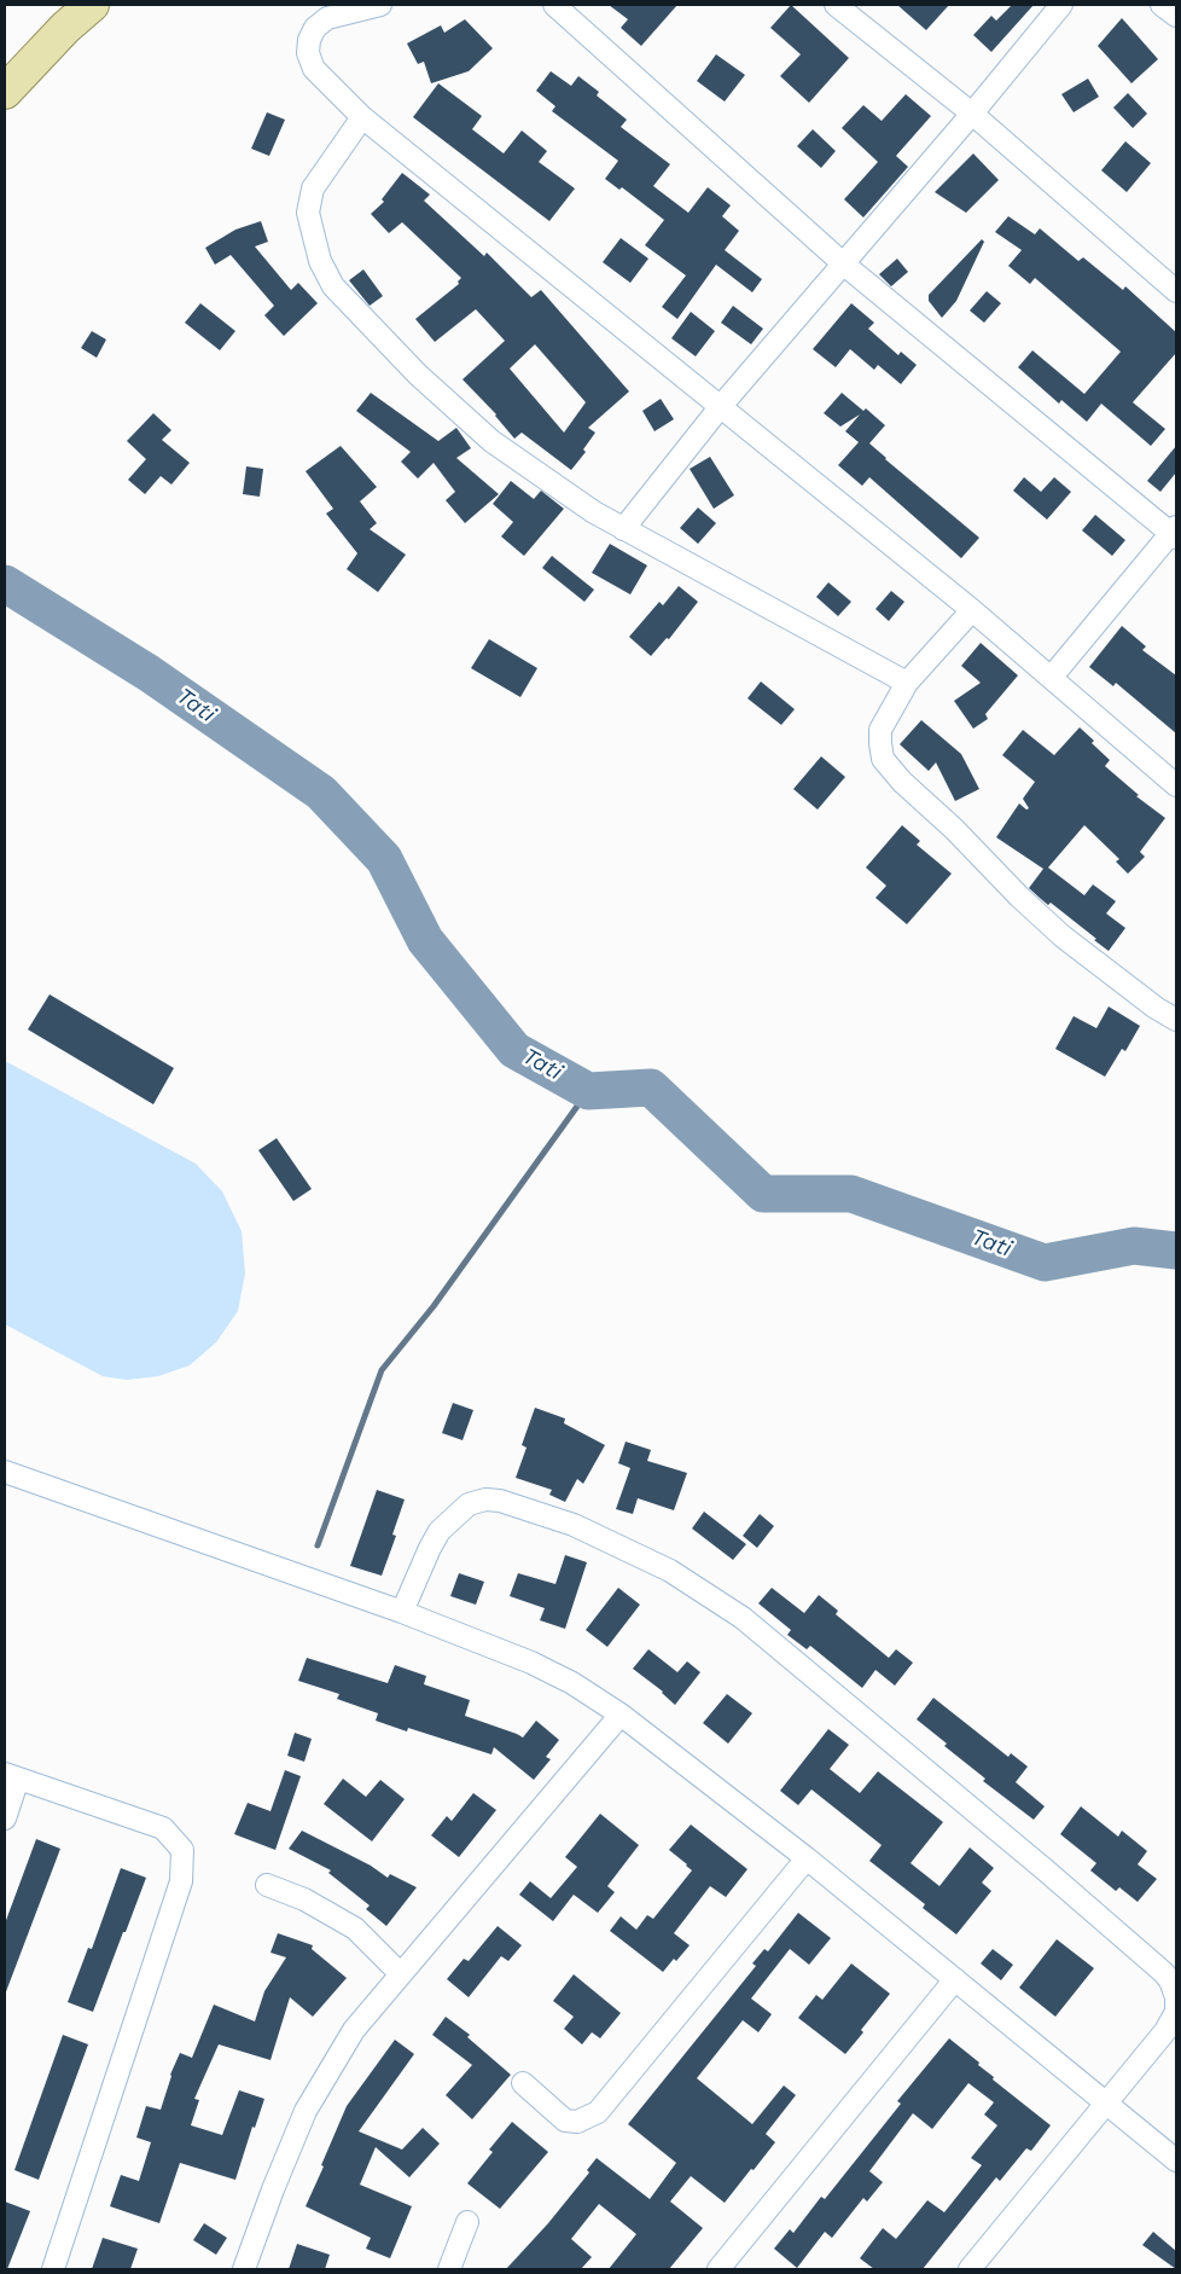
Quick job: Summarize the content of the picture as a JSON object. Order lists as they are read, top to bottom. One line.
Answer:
{"water":["Tati"]}
